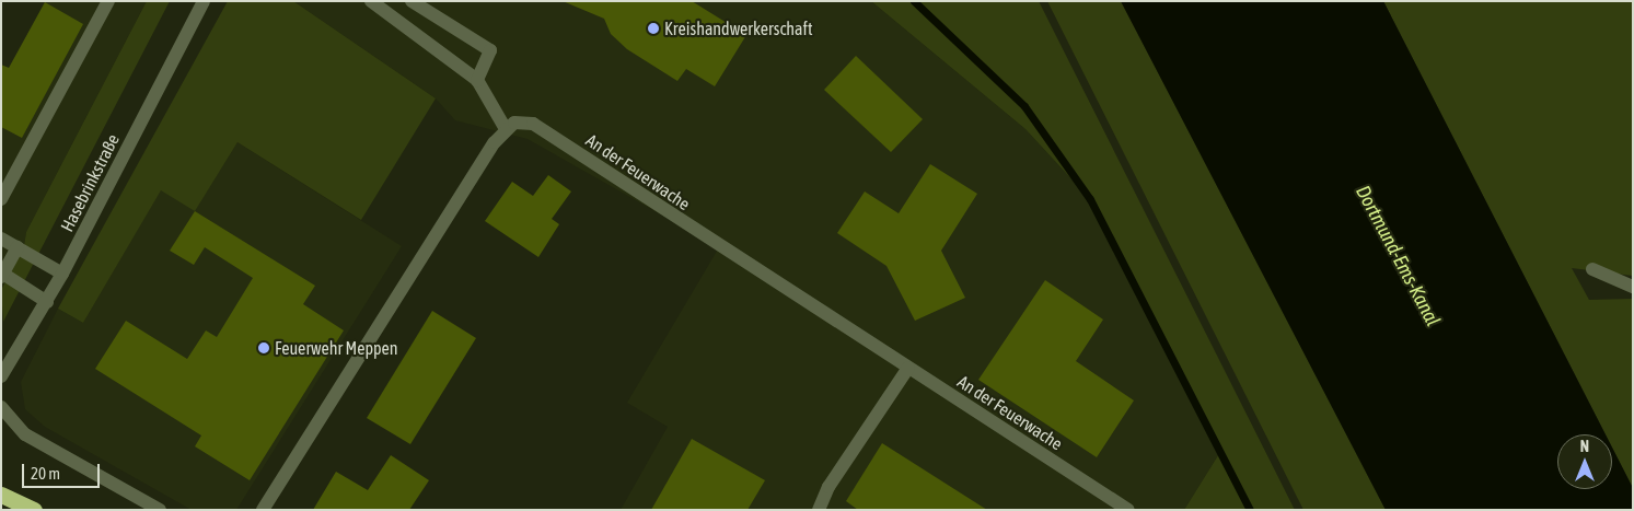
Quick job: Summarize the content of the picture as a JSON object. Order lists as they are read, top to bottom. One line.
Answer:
{"streets":{"street":["An der Feuerwache","Hasebrinkstraße"]},"water":["Dortmund-Ems-Kanal"],"places":["Kreishandwerkerschaft","Feuerwehr Meppen"],"scale_bar":"20 m","north":"top"}
